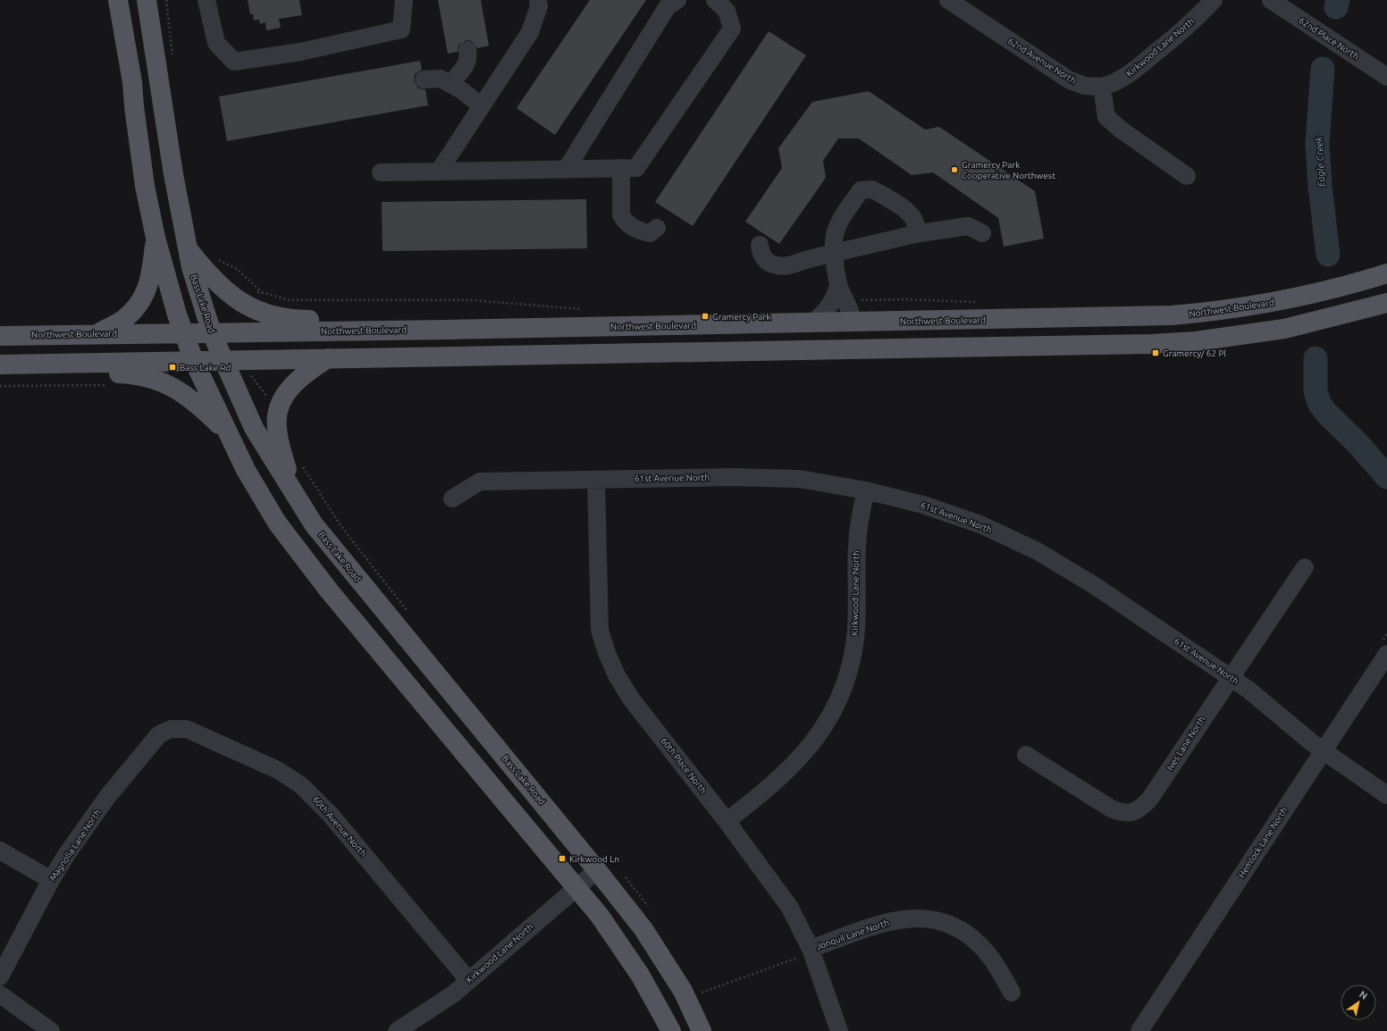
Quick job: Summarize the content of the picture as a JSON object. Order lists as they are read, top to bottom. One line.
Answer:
{"streets":{"main road":["Bass Lake Road","Northwest Boulevard"],"street":["62nd Place North","Kirkwood Lane North","62nd Avenue North","61st Avenue North","Ives Lane North","60th Place North","60th Avenue North","Hemlock Lane North","Magnolia Lane North","Jonquil Lane North"]},"crossings":[["Kirkwood Lane North","62nd Avenue North"],["Kirkwood Lane North","Bass Lake Road"],["Kirkwood Lane North","61st Avenue North"],["Kirkwood Lane North","60th Place North"],["Kirkwood Lane North","60th Avenue North"],["Bass Lake Road","Northwest Boulevard"],["61st Avenue North","Ives Lane North"],["61st Avenue North","60th Place North"],["61st Avenue North","Hemlock Lane North"],["60th Place North","Jonquil Lane North"],["60th Avenue North","Magnolia Lane North"]],"water":["Eagle Creek"],"places":{"other":["Gramercy Park Cooperative Northwest"],"transit":["Gramercy Park","Gramercy/ 62 Pl","Bass Lake Rd","Kirkwood Ln"]},"north":"top right"}
